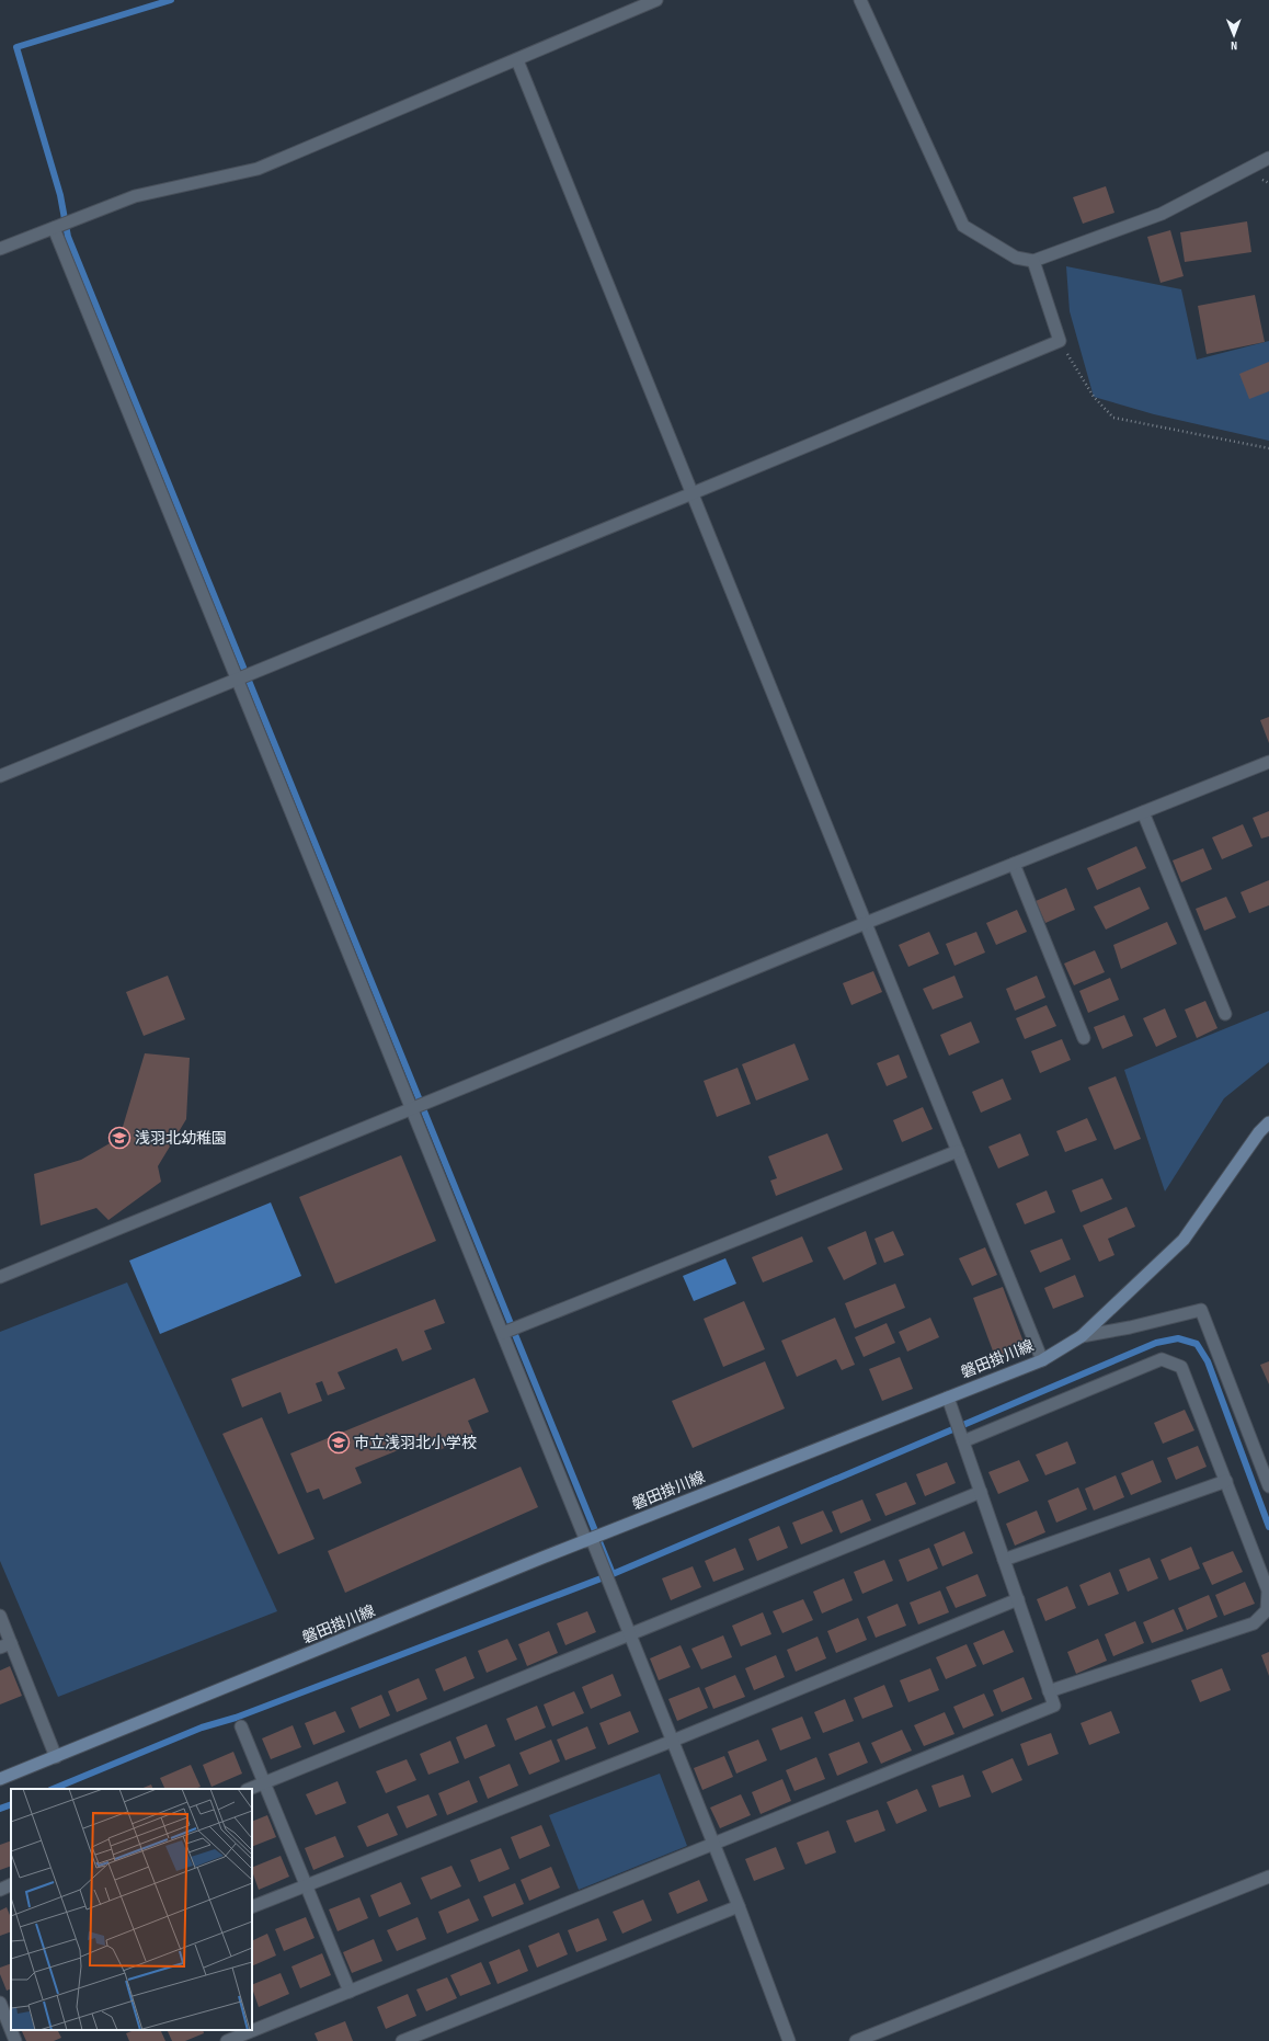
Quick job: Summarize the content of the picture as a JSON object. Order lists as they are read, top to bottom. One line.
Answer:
{"streets":{"main road":["磐田掛川線"]},"places":{"school or university":["浅羽北幼稚園","市立浅羽北小学校"]},"north":"bottom"}
